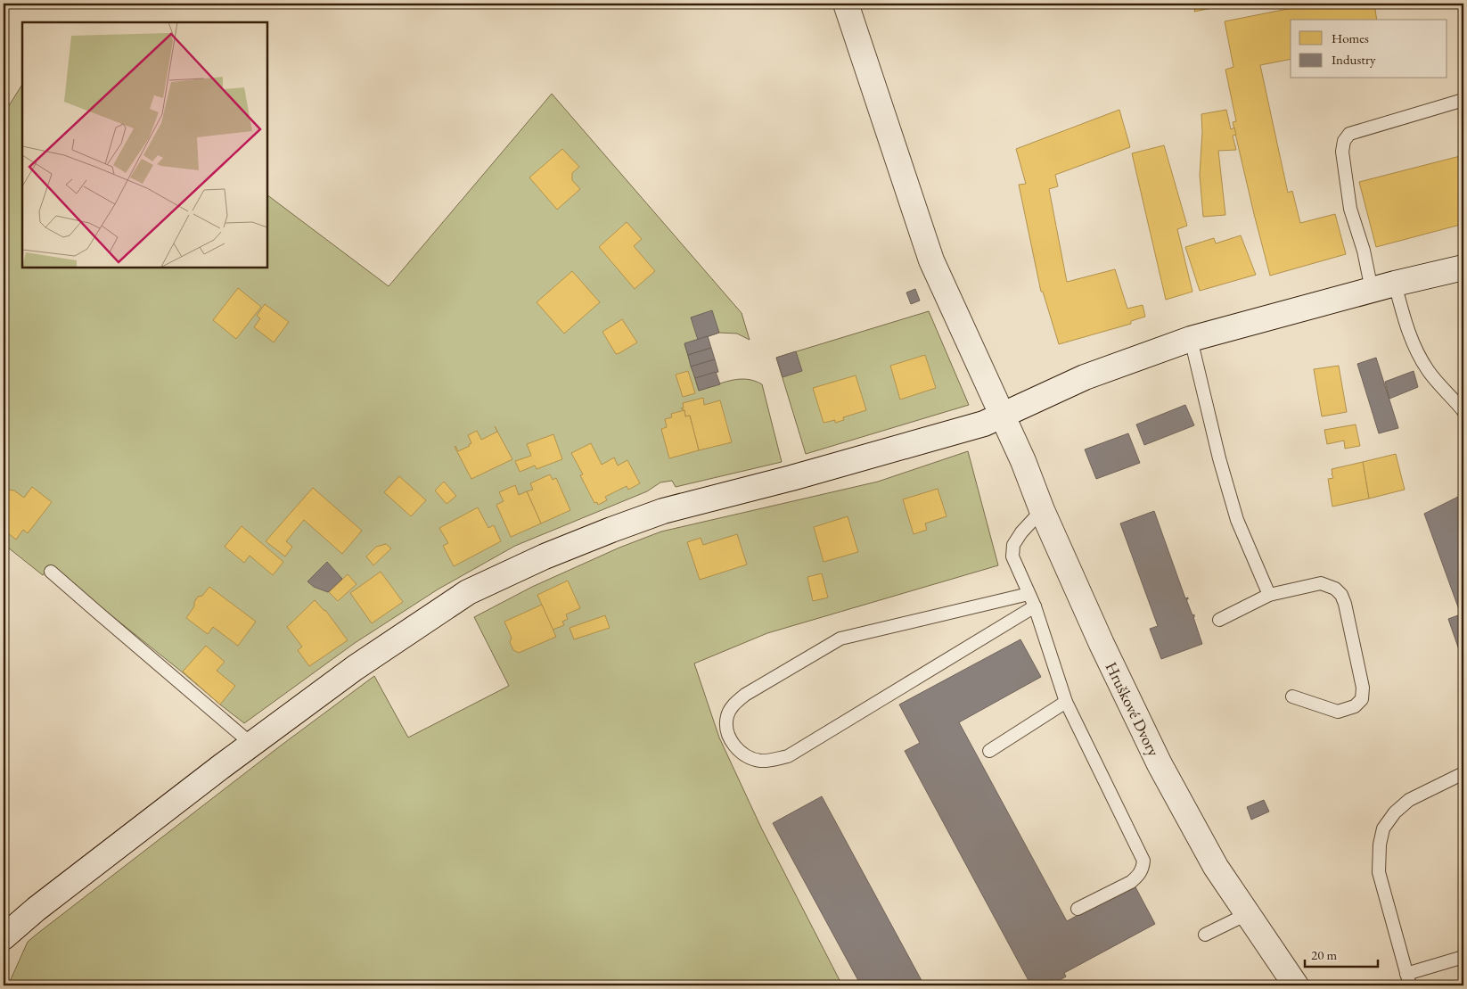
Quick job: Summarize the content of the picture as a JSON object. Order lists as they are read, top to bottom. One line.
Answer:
{"streets":{"street":["Hruškové Dvory"]},"legend":["Homes","Industry"],"scale_bar":"20 m"}
